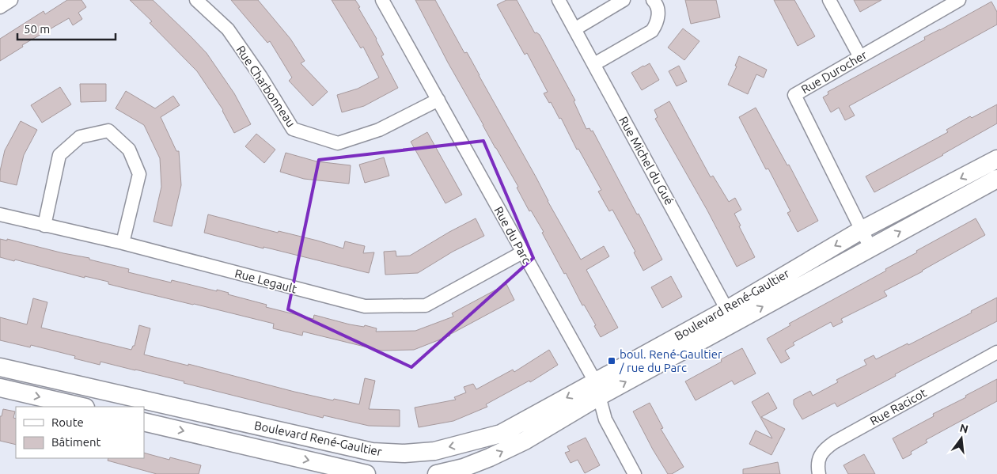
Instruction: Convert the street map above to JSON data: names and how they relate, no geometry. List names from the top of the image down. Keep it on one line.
{"streets":{"street":["Rue Durocher","Rue Charbonneau","Rue Michel du Gué","Rue du Parc","Rue Legault","Boulevard René-Gaultier","Rue Racicot"]},"crossings":[["Rue Durocher","Boulevard René-Gaultier"],["Rue Charbonneau","Rue du Parc"],["Rue Michel du Gué","Boulevard René-Gaultier"],["Rue du Parc","Rue Legault"],["Rue du Parc","Boulevard René-Gaultier"]],"places":{"transit":["boul. René-Gaultier / rue du Parc"]},"legend":["Route","Bâtiment"],"scale_bar":"50 m","north":"top"}
